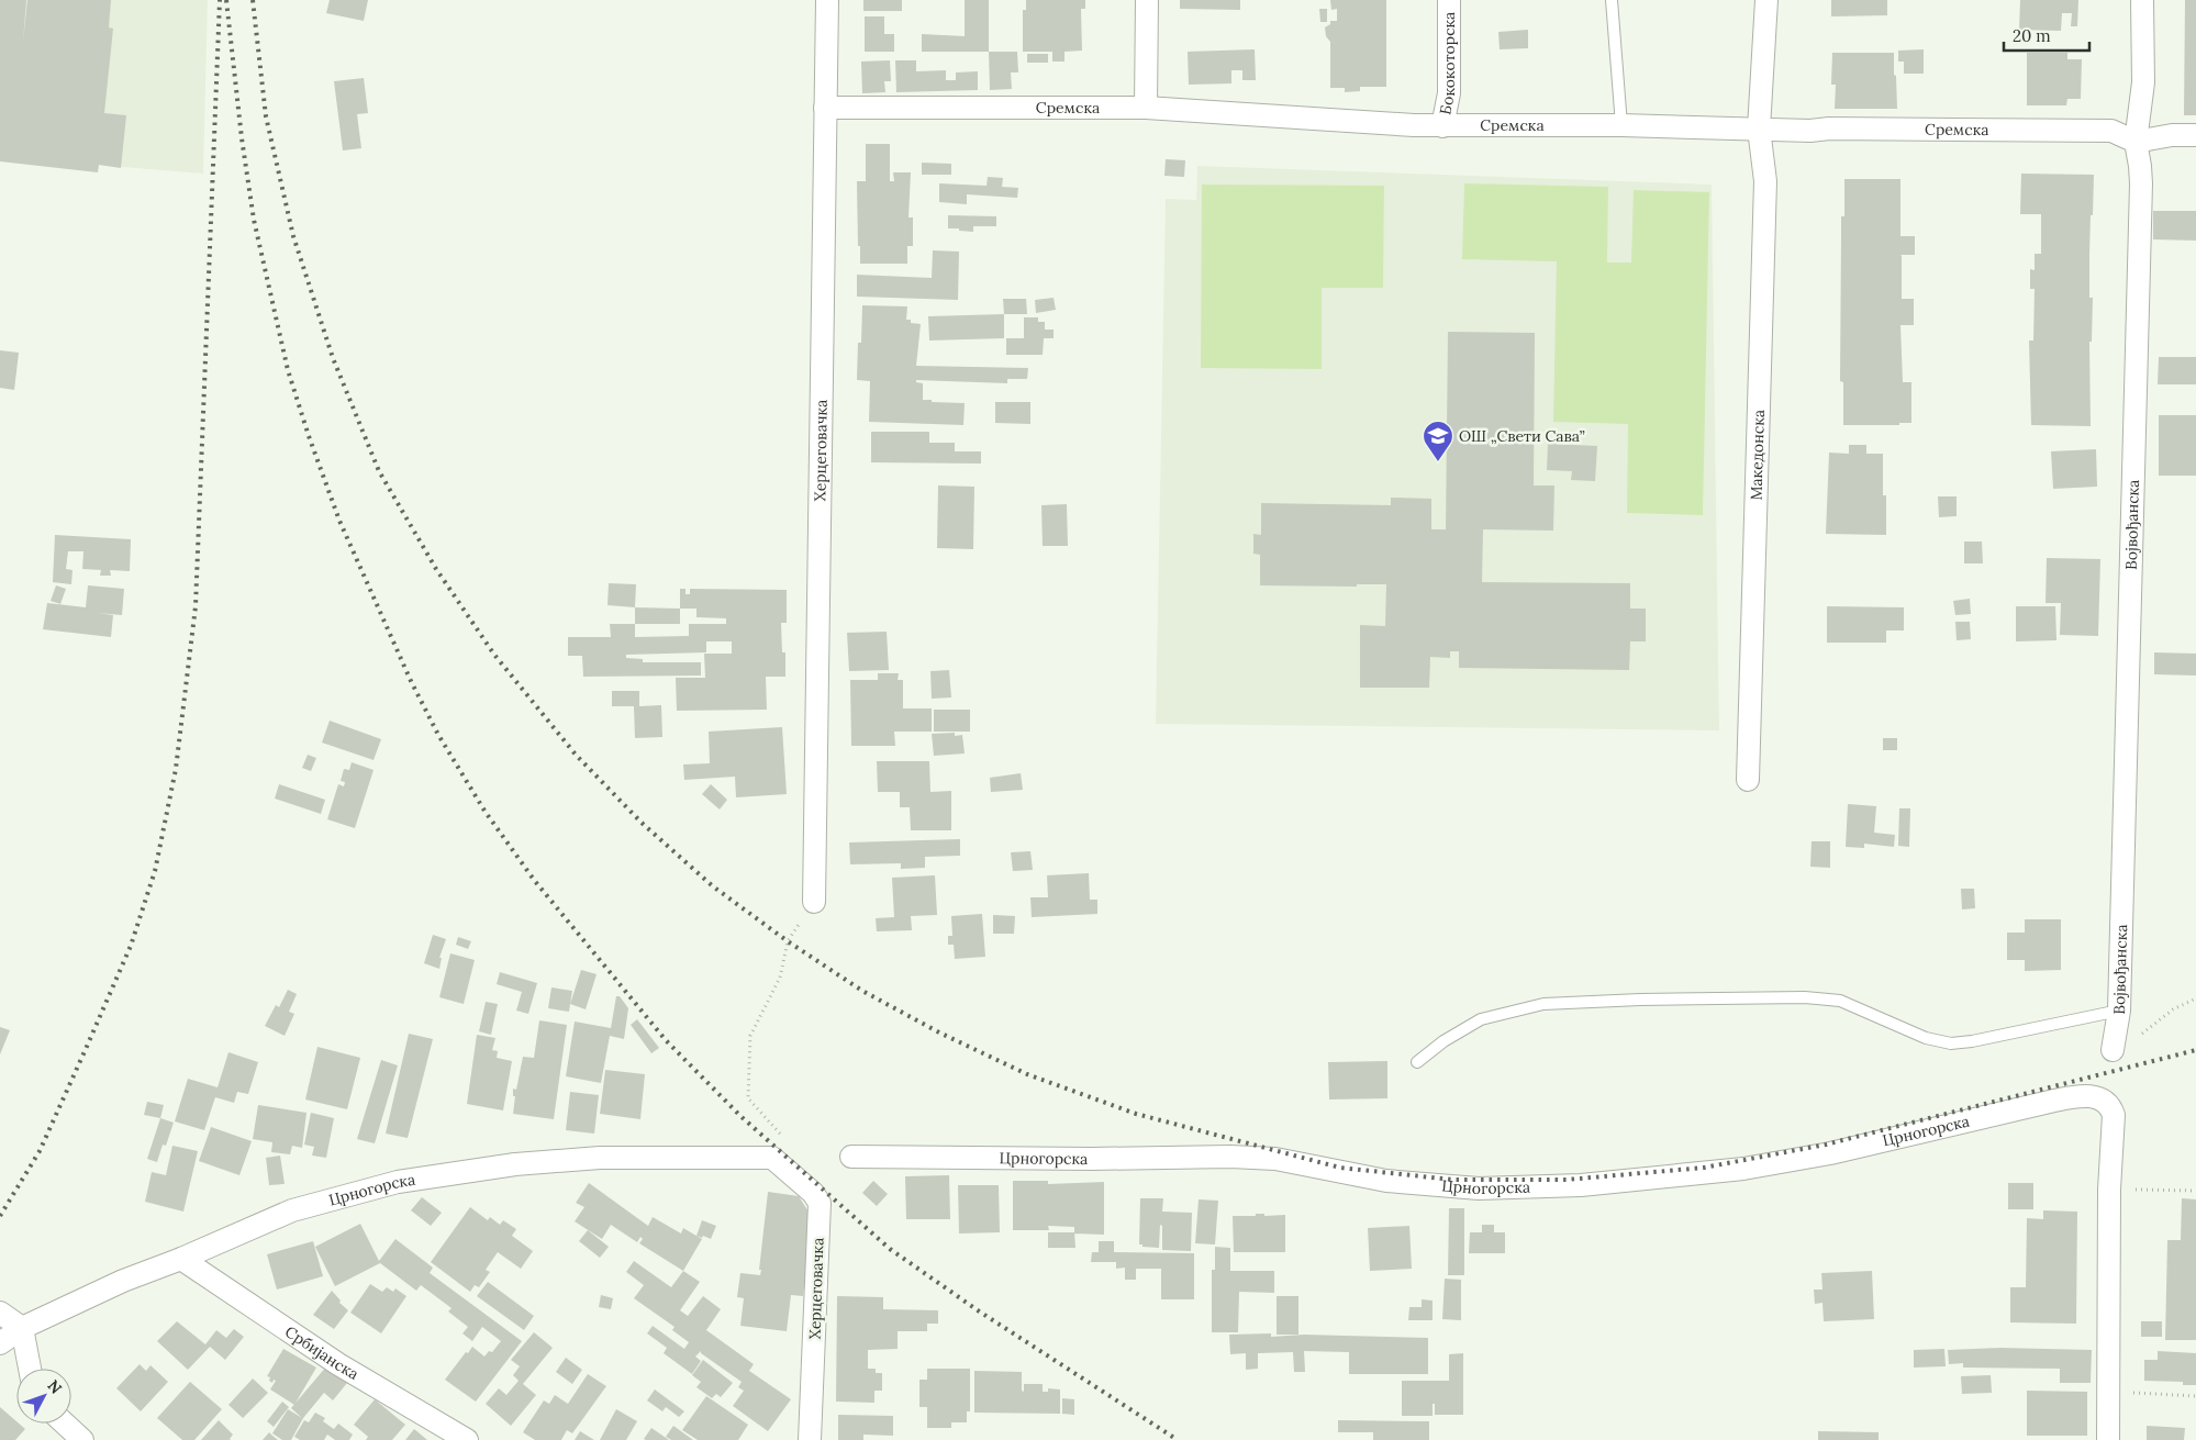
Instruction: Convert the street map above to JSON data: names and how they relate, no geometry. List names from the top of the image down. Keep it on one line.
{"streets":{"street":["Бококоторска","Сремска","Херцеговачка","Македонска","Војвођанска","Црногорска","Србијанска"]},"crossings":[["Бококоторска","Сремска"],["Сремска","Херцеговачка"],["Сремска","Македонска"],["Сремска","Војвођанска"],["Херцеговачка","Црногорска"],["Црногорска","Србијанска"]],"places":{"school or university":["ОШ „Свети Сава”"]},"scale_bar":"20 m","north":"top right"}
